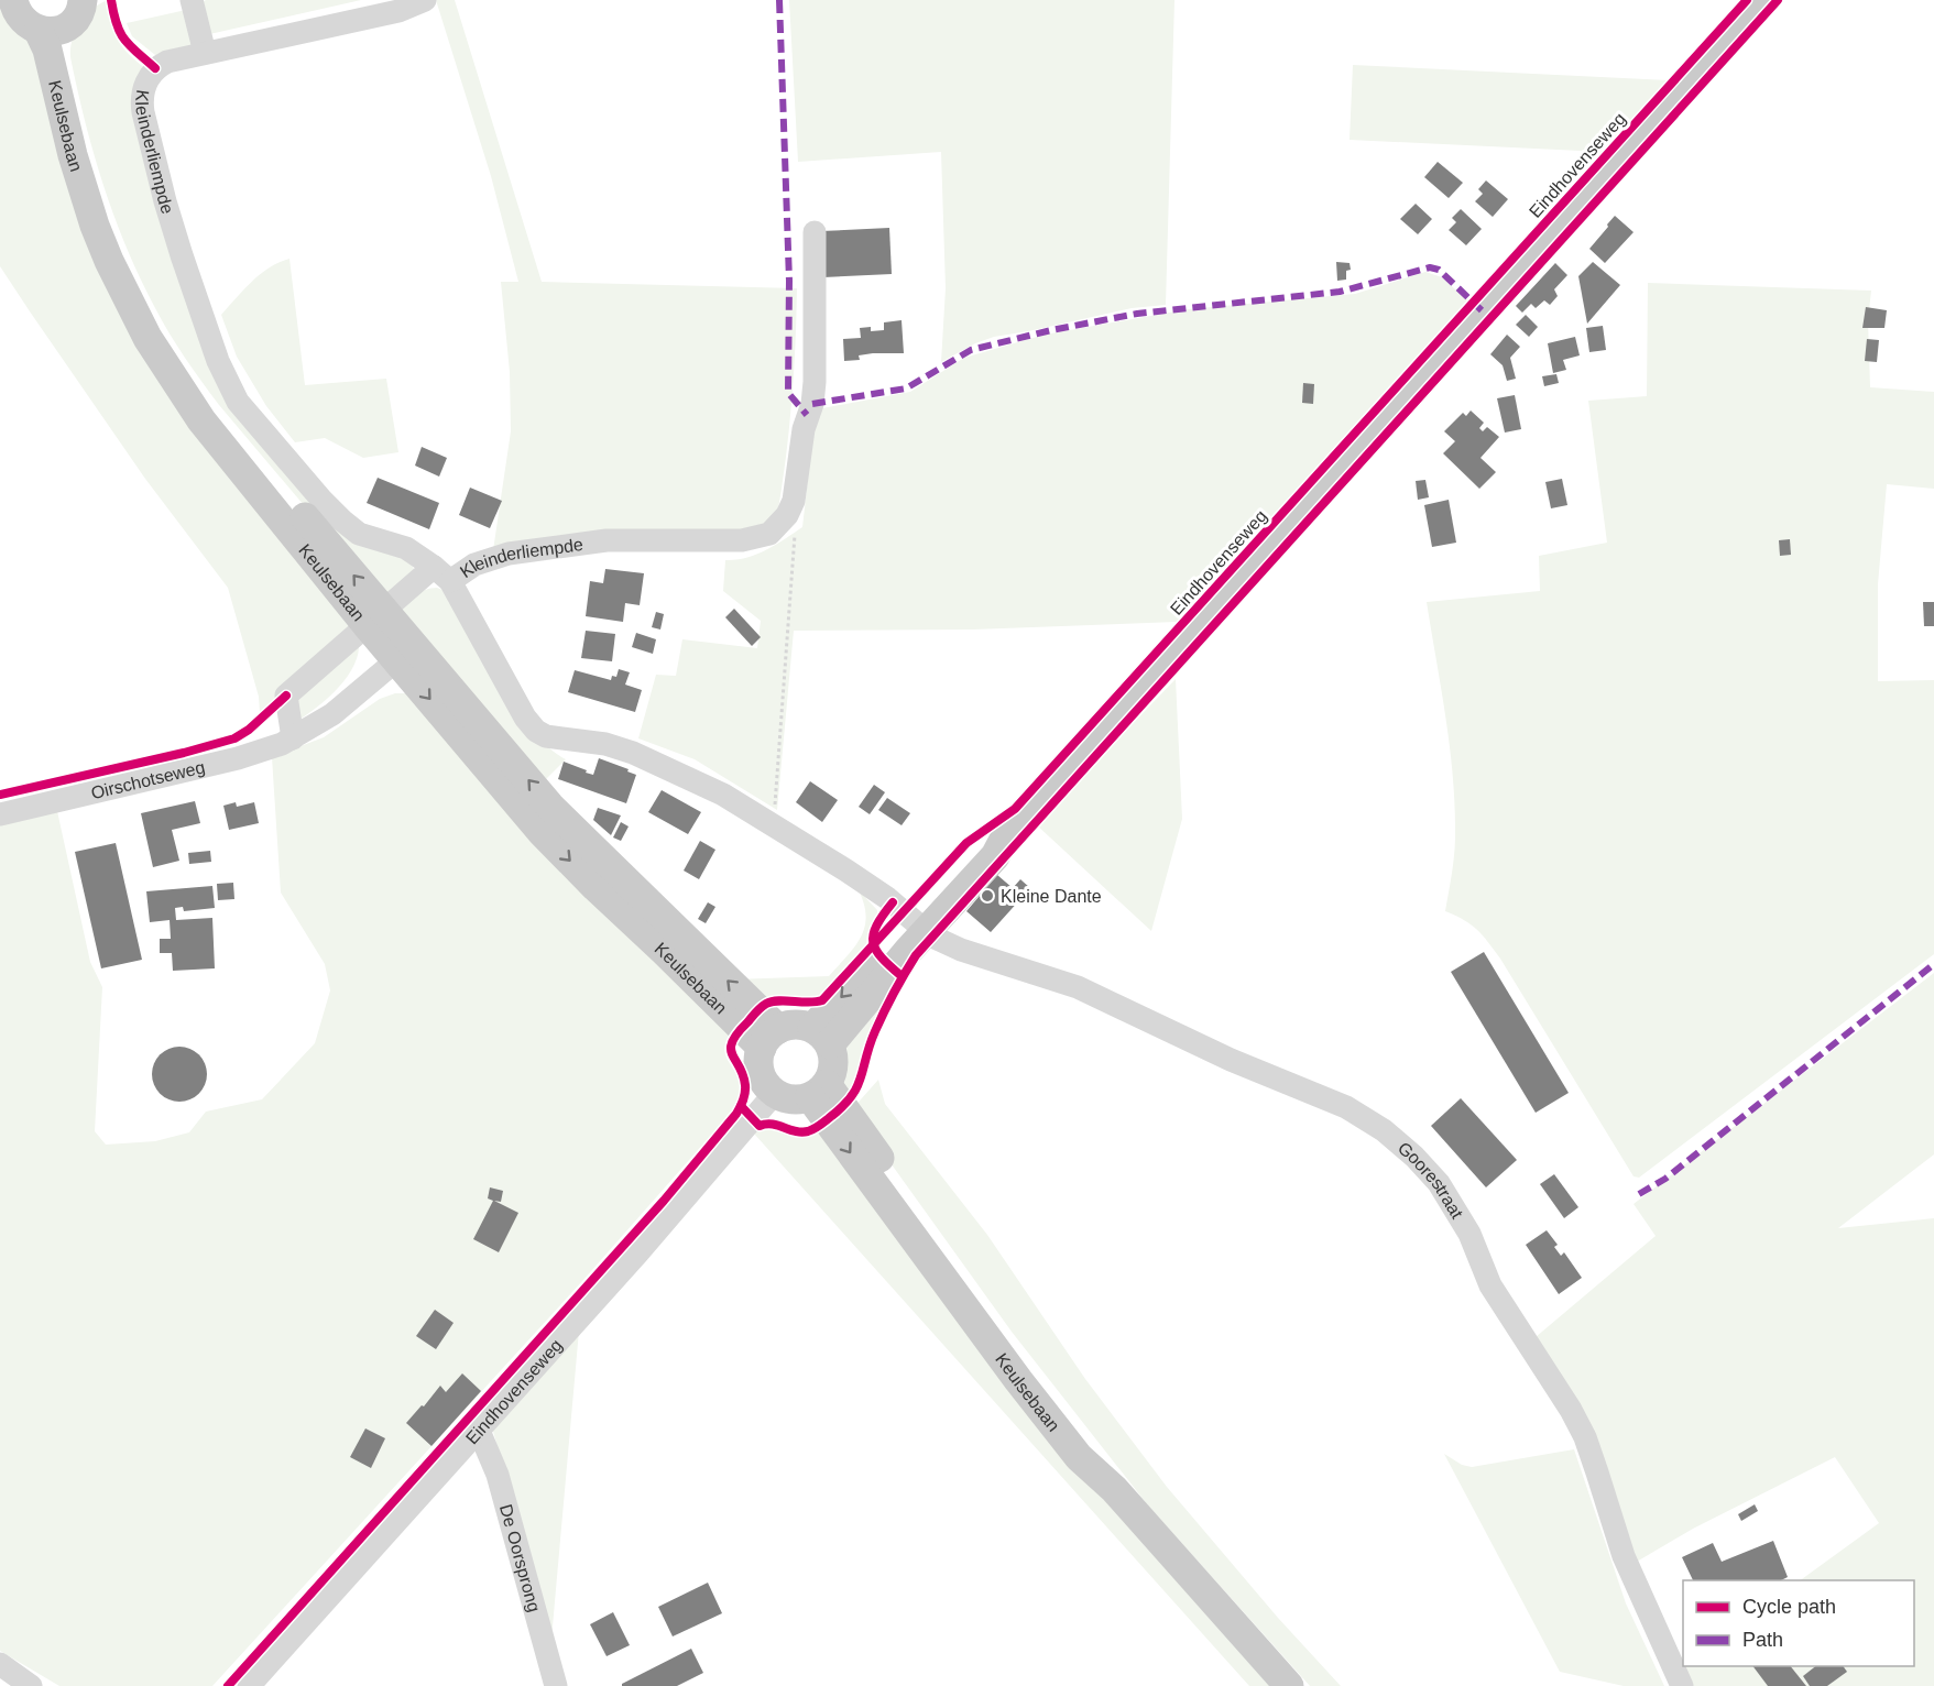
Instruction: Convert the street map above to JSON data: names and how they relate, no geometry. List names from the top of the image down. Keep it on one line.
{"streets":{"main road":["Keulsebaan","Eindhovenseweg"],"street":["Kleinderliempde","Oirschotseweg","Goorestraat","De Oorsprong"]},"crossings":[["Keulsebaan","Eindhovenseweg"],["Keulsebaan","Oirschotseweg"],["Kleinderliempde","Eindhovenseweg"],["Kleinderliempde","Goorestraat"],["Eindhovenseweg","Goorestraat"],["Eindhovenseweg","De Oorsprong"]],"places":["Kleine Dante"],"legend":["Cycle path","Path"]}
